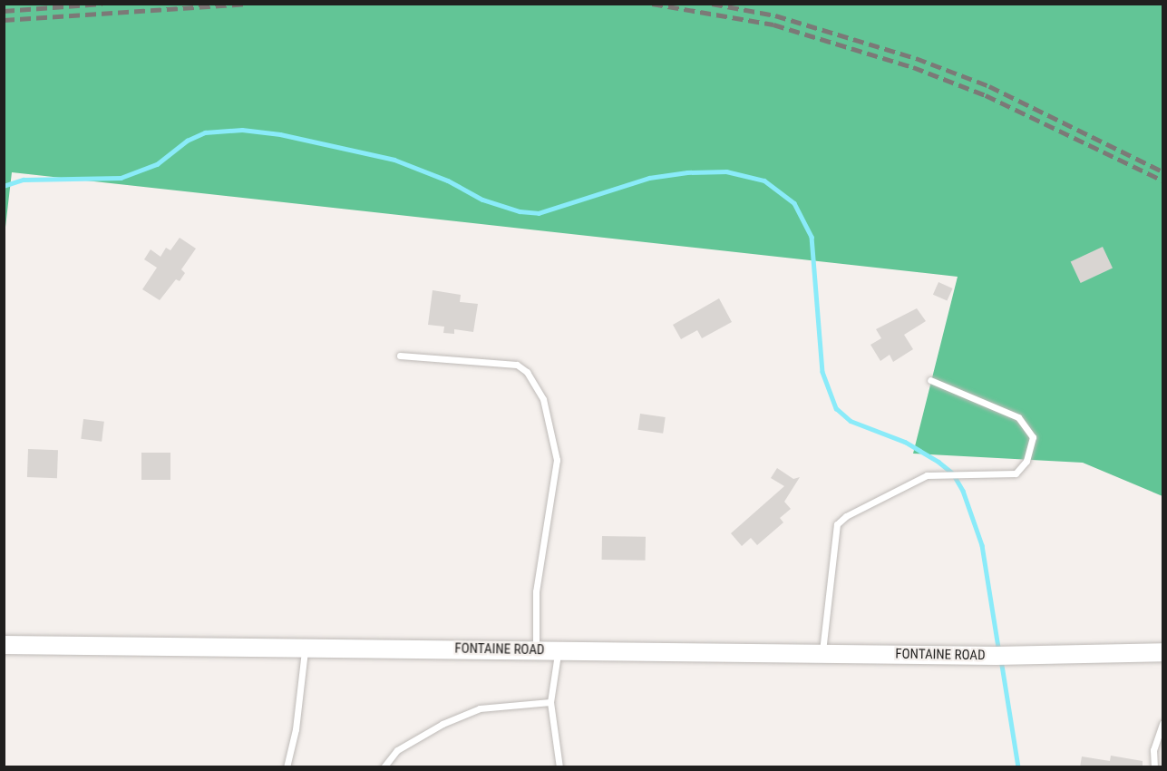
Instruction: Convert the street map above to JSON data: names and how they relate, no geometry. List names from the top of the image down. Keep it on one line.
{"streets":{"main road":["FONTAINE ROAD"]}}
